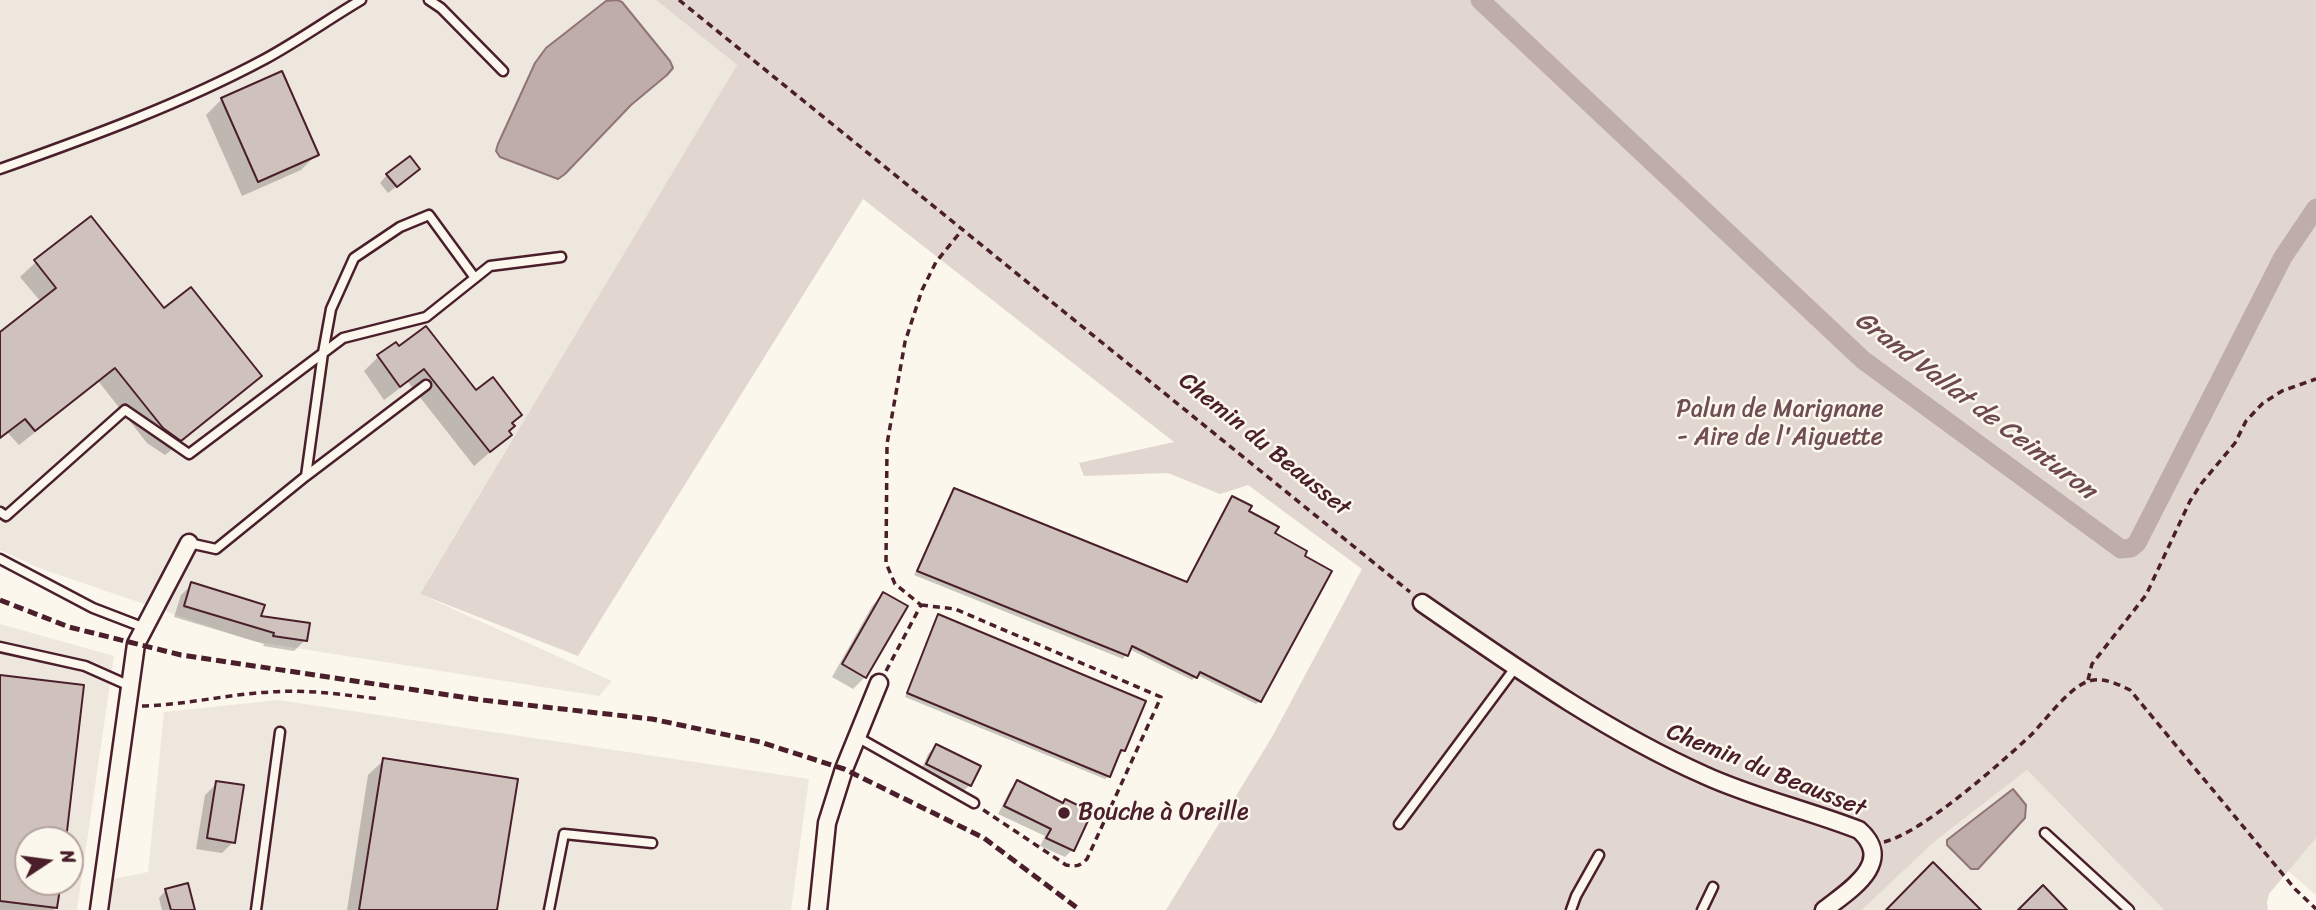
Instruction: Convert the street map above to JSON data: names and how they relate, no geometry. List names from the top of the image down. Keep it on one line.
{"streets":{"street":["Chemin du Beausset"]},"water":["Grand Vallat de Ceinturon"],"parks":["Palun de Marignane - Aire de l'Aiguette"],"places":["Bouche à Oreille"],"north":"right"}
